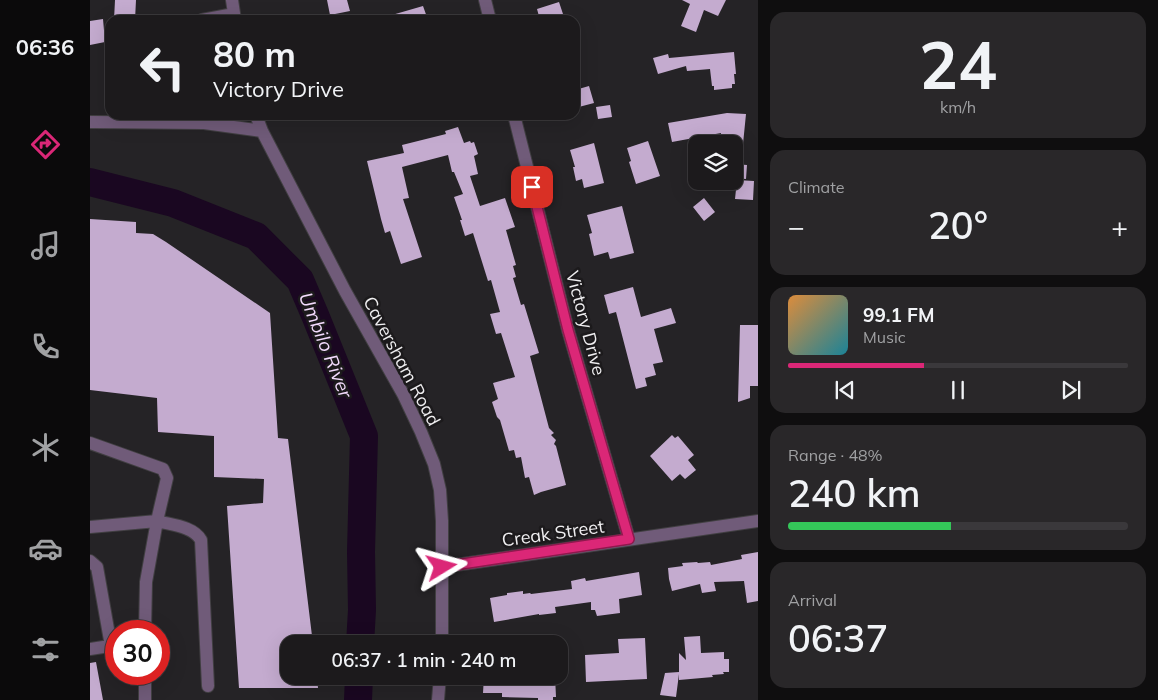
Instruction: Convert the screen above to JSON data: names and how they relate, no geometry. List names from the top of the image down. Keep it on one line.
{"streets":{"street":["Victory Drive","Caversham Road","Creak Street"]},"crossings":[["Victory Drive","Creak Street"],["Caversham Road","Creak Street"]],"water":["Umbilo River"],"page":{"tabs":"06:36","tile":[["24","km/h"],"Climate",["Range · 48%","240 km"],["Arrival","06:37"]],"turn":["80 m","Victory Drive"],"heat":["−","20°","+"],"song":["99.1 FM","Music"],"limit":"30","trip":"06:37 · 1 min · 240 m"}}
